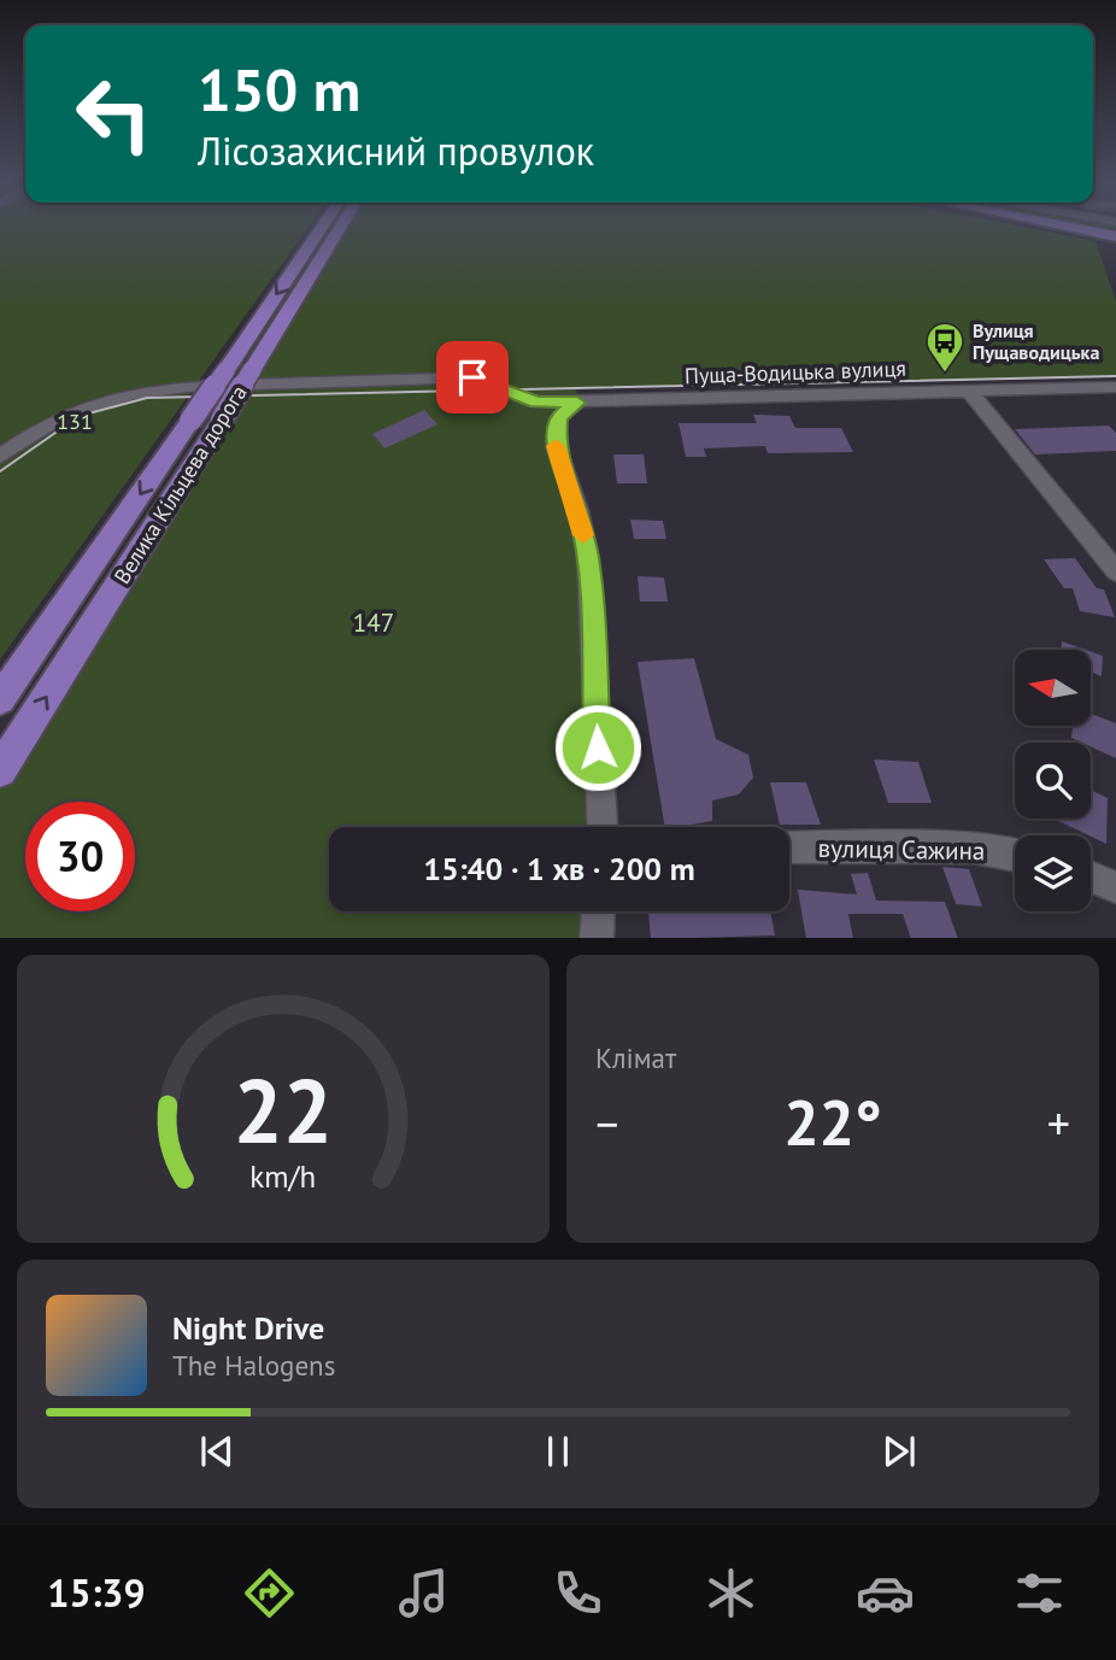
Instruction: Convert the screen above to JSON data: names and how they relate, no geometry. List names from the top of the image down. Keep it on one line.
{"streets":{"main road":["Велика Кільцева дорога"],"street":["Пуща-Водицька вулиця","вулиця Сажина"]},"parks":["131","147"],"places":{"bus stop":["Вулиця Пущаводицька"]},"north":"left","page":{"turn":["150 m","Лісозахисний провулок"],"limit":"30","trip":"15:40 · 1 хв · 200 m","tile":"Клімат","heat":["−","22°","+"],"song":["Night Drive","The Halogens"],"tabs":"15:39","gauge":["22","km/h"]}}
